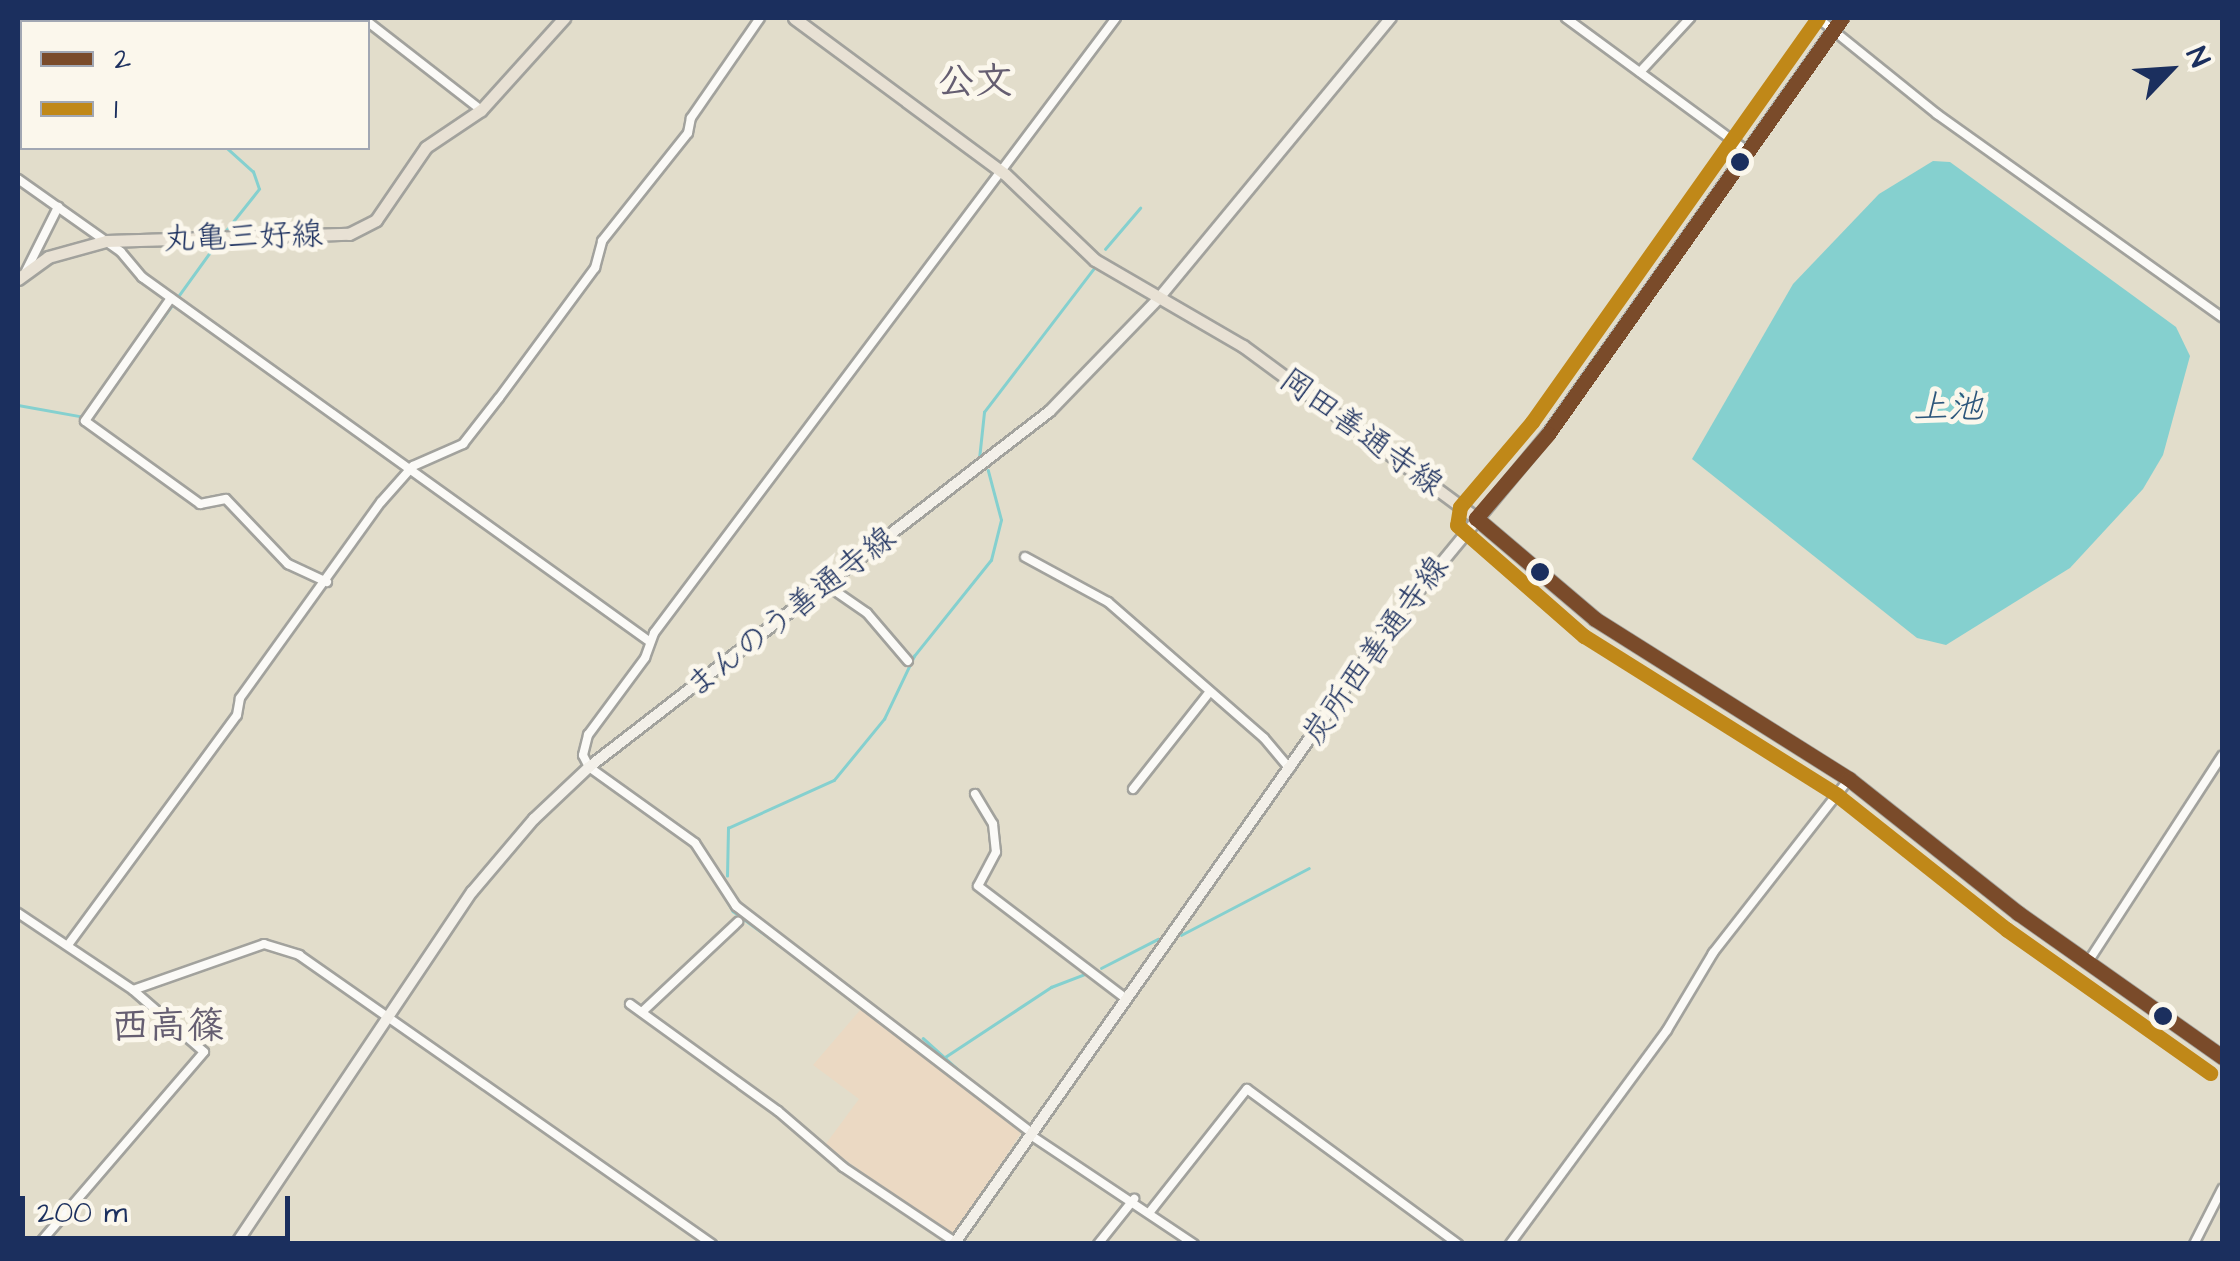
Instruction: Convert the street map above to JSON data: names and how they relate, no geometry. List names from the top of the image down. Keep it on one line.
{"streets":{"main road":["丸亀三好線","岡田善通寺線","まんのう善通寺線","炭所西善通寺線"]},"crossings":[["岡田善通寺線","まんのう善通寺線"],["岡田善通寺線","炭所西善通寺線"]],"districts":["公文","西高篠"],"water":["上池"],"lines":["transit line 2","transit line 1"],"legend":["2","1"],"scale_bar":"200 m","north":"top right"}
